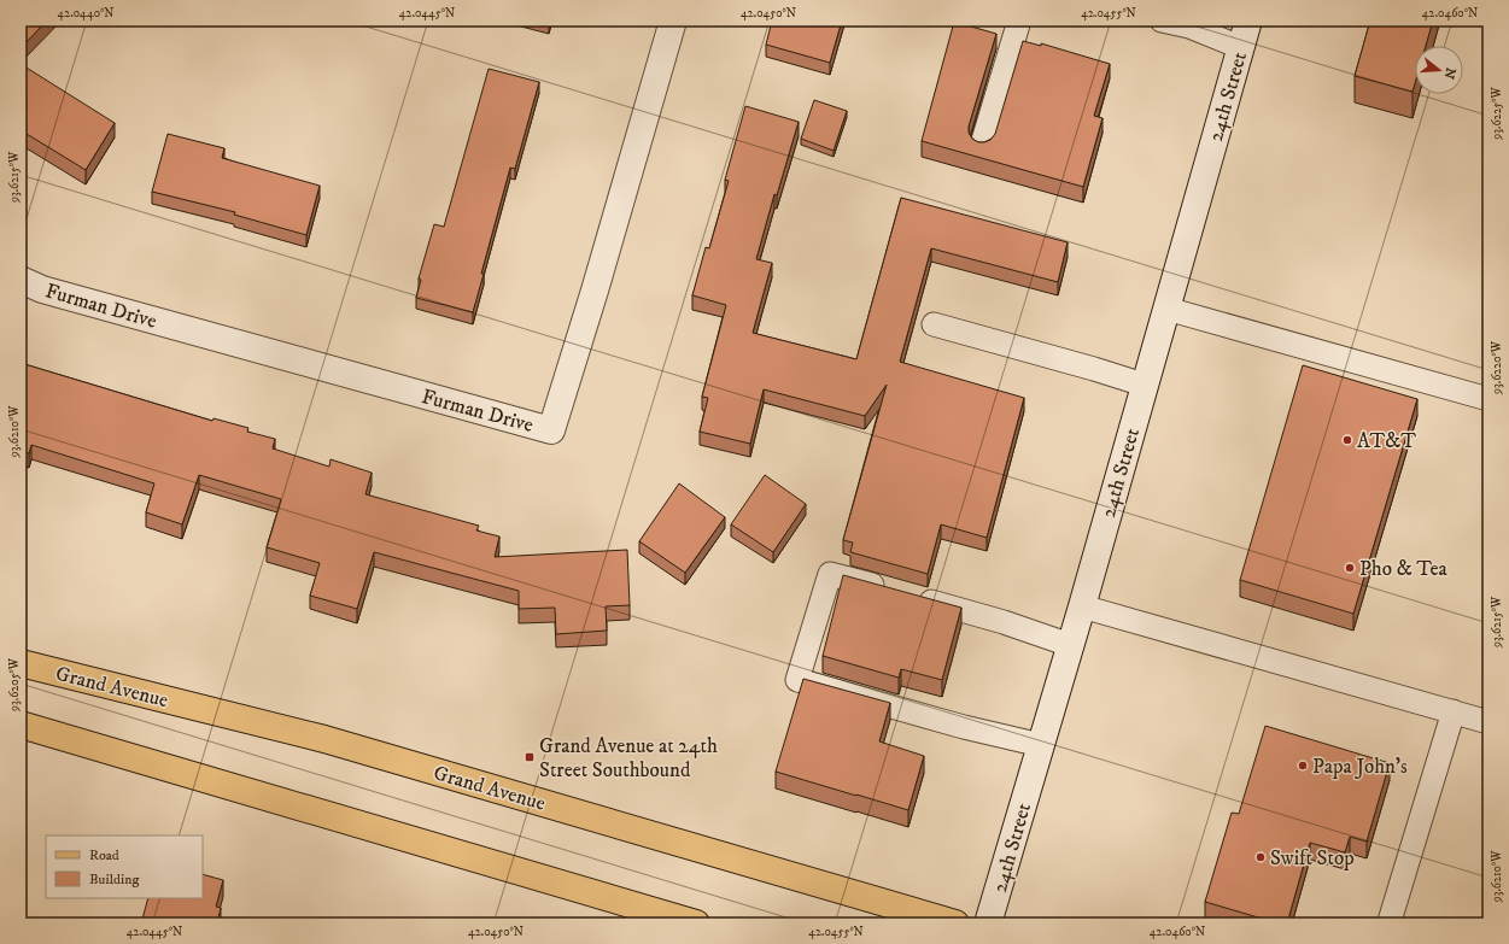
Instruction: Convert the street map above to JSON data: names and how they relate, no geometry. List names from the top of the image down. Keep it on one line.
{"streets":{"main road":["Grand Avenue"],"street":["24th Street","Furman Drive"]},"places":{"other":["AT&T","Pho & Tea","Papa John's","Swift Stop"],"transit":["Grand Avenue at 24th Street Southbound"]},"legend":["Road","Building"],"north":"right","coordinates":["42.0440°N","42.0445°N","42.0450°N","42.0455°N","42.0460°N","93.6225°W","93.6215°W","93.6220°W","93.6210°W","93.6205°W"]}
